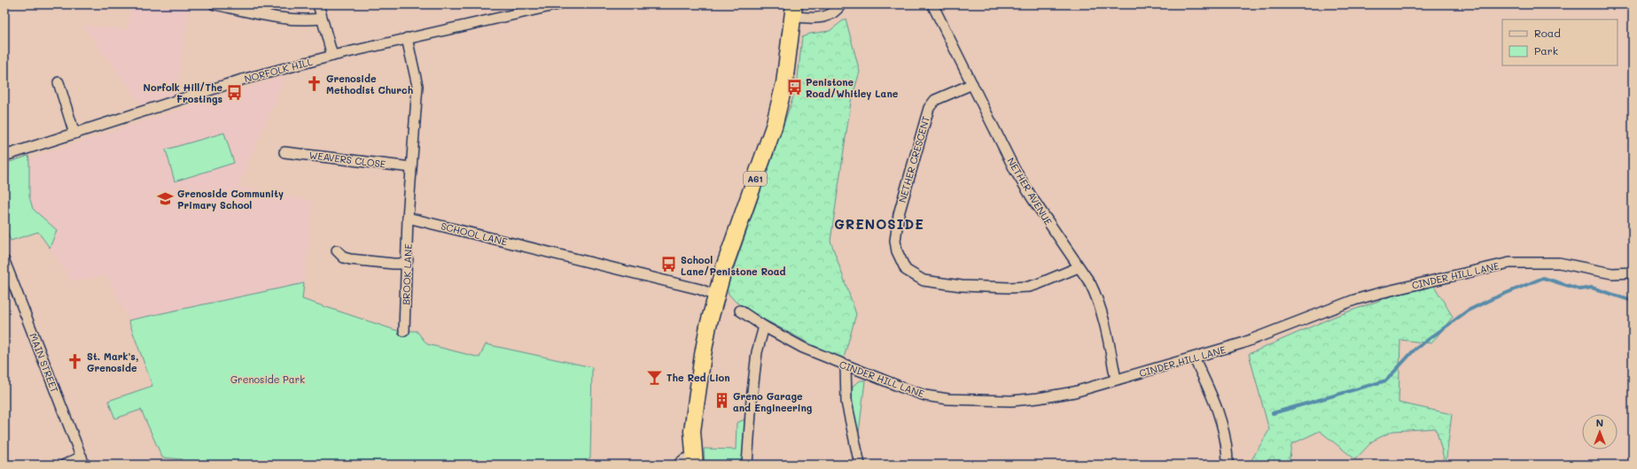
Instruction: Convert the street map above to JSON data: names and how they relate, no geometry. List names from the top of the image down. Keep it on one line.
{"streets":{"highway":["A61"],"street":["NORFOLK HILL","WEAVERS CLOSE","NETHER CRESCENT","NETHER AVENUE","SCHOOL LANE","BROOK LANE","CINDER HILL LANE","MAIN STREET"]},"crossings":[["NETHER CRESCENT","NETHER AVENUE"],["A61","SCHOOL LANE"],["NETHER AVENUE","CINDER HILL LANE"],["SCHOOL LANE","BROOK LANE"]],"districts":["GRENOSIDE"],"parks":["Grenoside Park"],"places":{"church":["Grenoside Methodist Church","St. Mark's, Grenoside"],"bus stop":["Penistone Road/Whitley Lane","Norfolk Hill/The Frostings","School Lane/Penistone Road"],"school or university":["Grenoside Community Primary School"],"bar":["The Red Lion"],"building":["Greno Garage and Engineering"]},"legend":["Road","Park"],"north":"top"}
